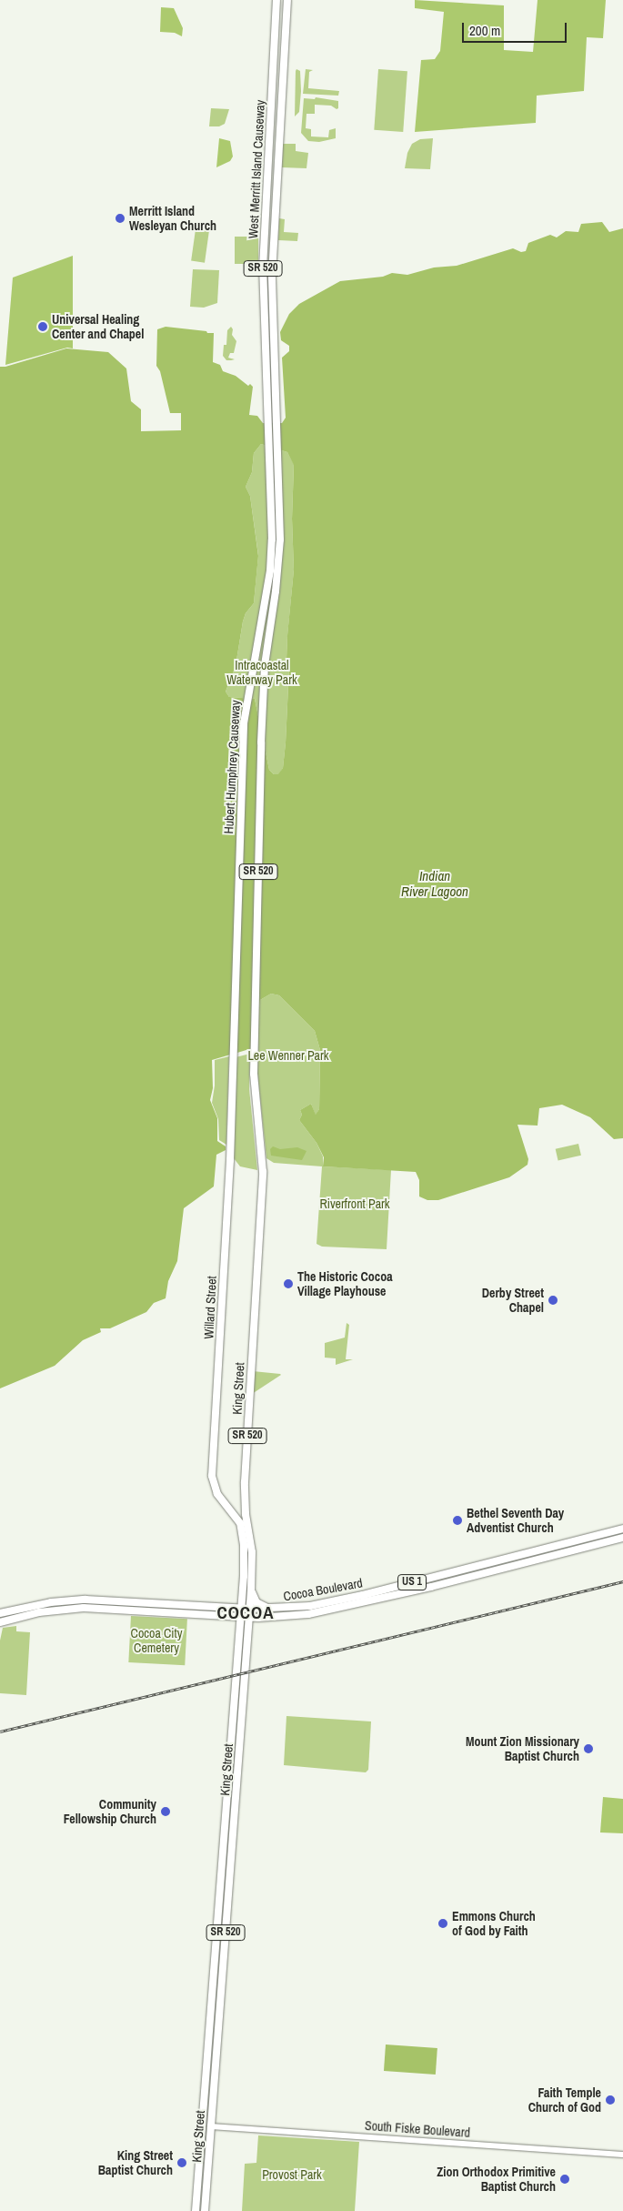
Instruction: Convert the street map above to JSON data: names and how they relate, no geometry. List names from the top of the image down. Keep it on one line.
{"streets":{"main road":["West Merritt Island Causeway","SR 520","Hubert Humphrey Causeway","Willard Street","King Street","US 1","Cocoa Boulevard","South Fiske Boulevard"]},"crossings":[["West Merritt Island Causeway","Hubert Humphrey Causeway"],["West Merritt Island Causeway","King Street"],["Hubert Humphrey Causeway","Willard Street"],["Willard Street","King Street"],["King Street","Cocoa Boulevard"],["King Street","South Fiske Boulevard"]],"districts":["COCOA"],"water":["Indian River Lagoon"],"parks":["Intracoastal Waterway Park","Lee Wenner Park","Riverfront Park","Cocoa City Cemetery","Provost Park"],"places":["Merritt Island Wesleyan Church","Universal Healing Center and Chapel","The Historic Cocoa Village Playhouse","Derby Street Chapel","Bethel Seventh Day Adventist Church","Mount Zion Missionary Baptist Church","Community Fellowship Church","Emmons Church of God by Faith","Faith Temple Church of God","King Street Baptist Church","Zion Orthodox Primitive Baptist Church"],"scale_bar":"200 m"}
